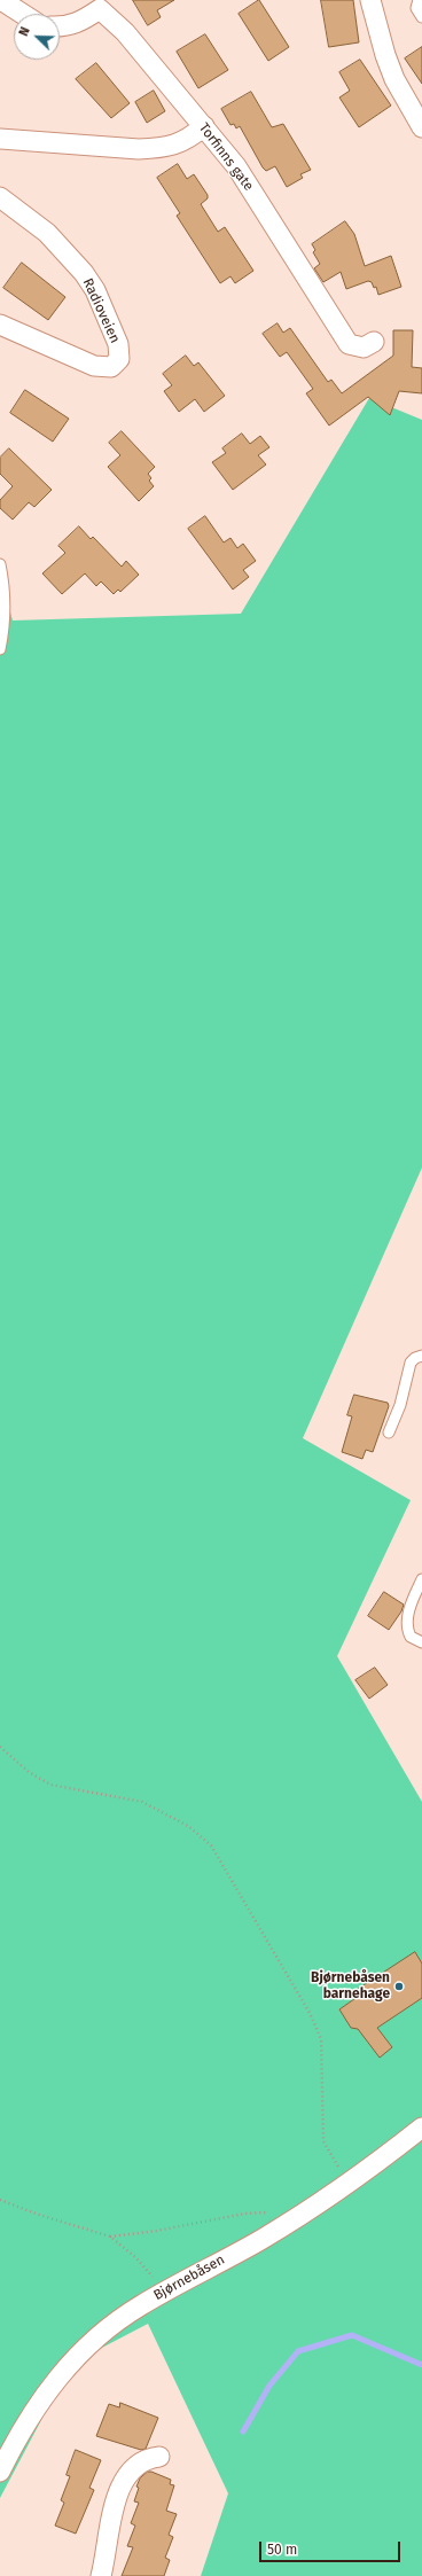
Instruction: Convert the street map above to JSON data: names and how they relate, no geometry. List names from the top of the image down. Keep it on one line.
{"streets":{"street":["Torfinns gate","Radioveien","Bjørnebåsen"]},"places":["Bjørnebåsen barnehage"],"scale_bar":"50 m","north":"top left"}
